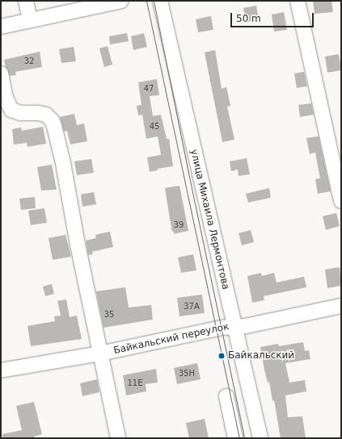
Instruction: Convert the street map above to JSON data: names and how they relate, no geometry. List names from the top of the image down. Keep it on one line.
{"streets":{"street":["улица Михаила Лермонтова","Байкальский переулок"]},"crossings":[["улица Михаила Лермонтова","Байкальский переулок"]],"places":["Байкальский"],"house_numbers":["32","47","45","39","37А","35","35Н","11Е"],"scale_bar":"50 m"}
